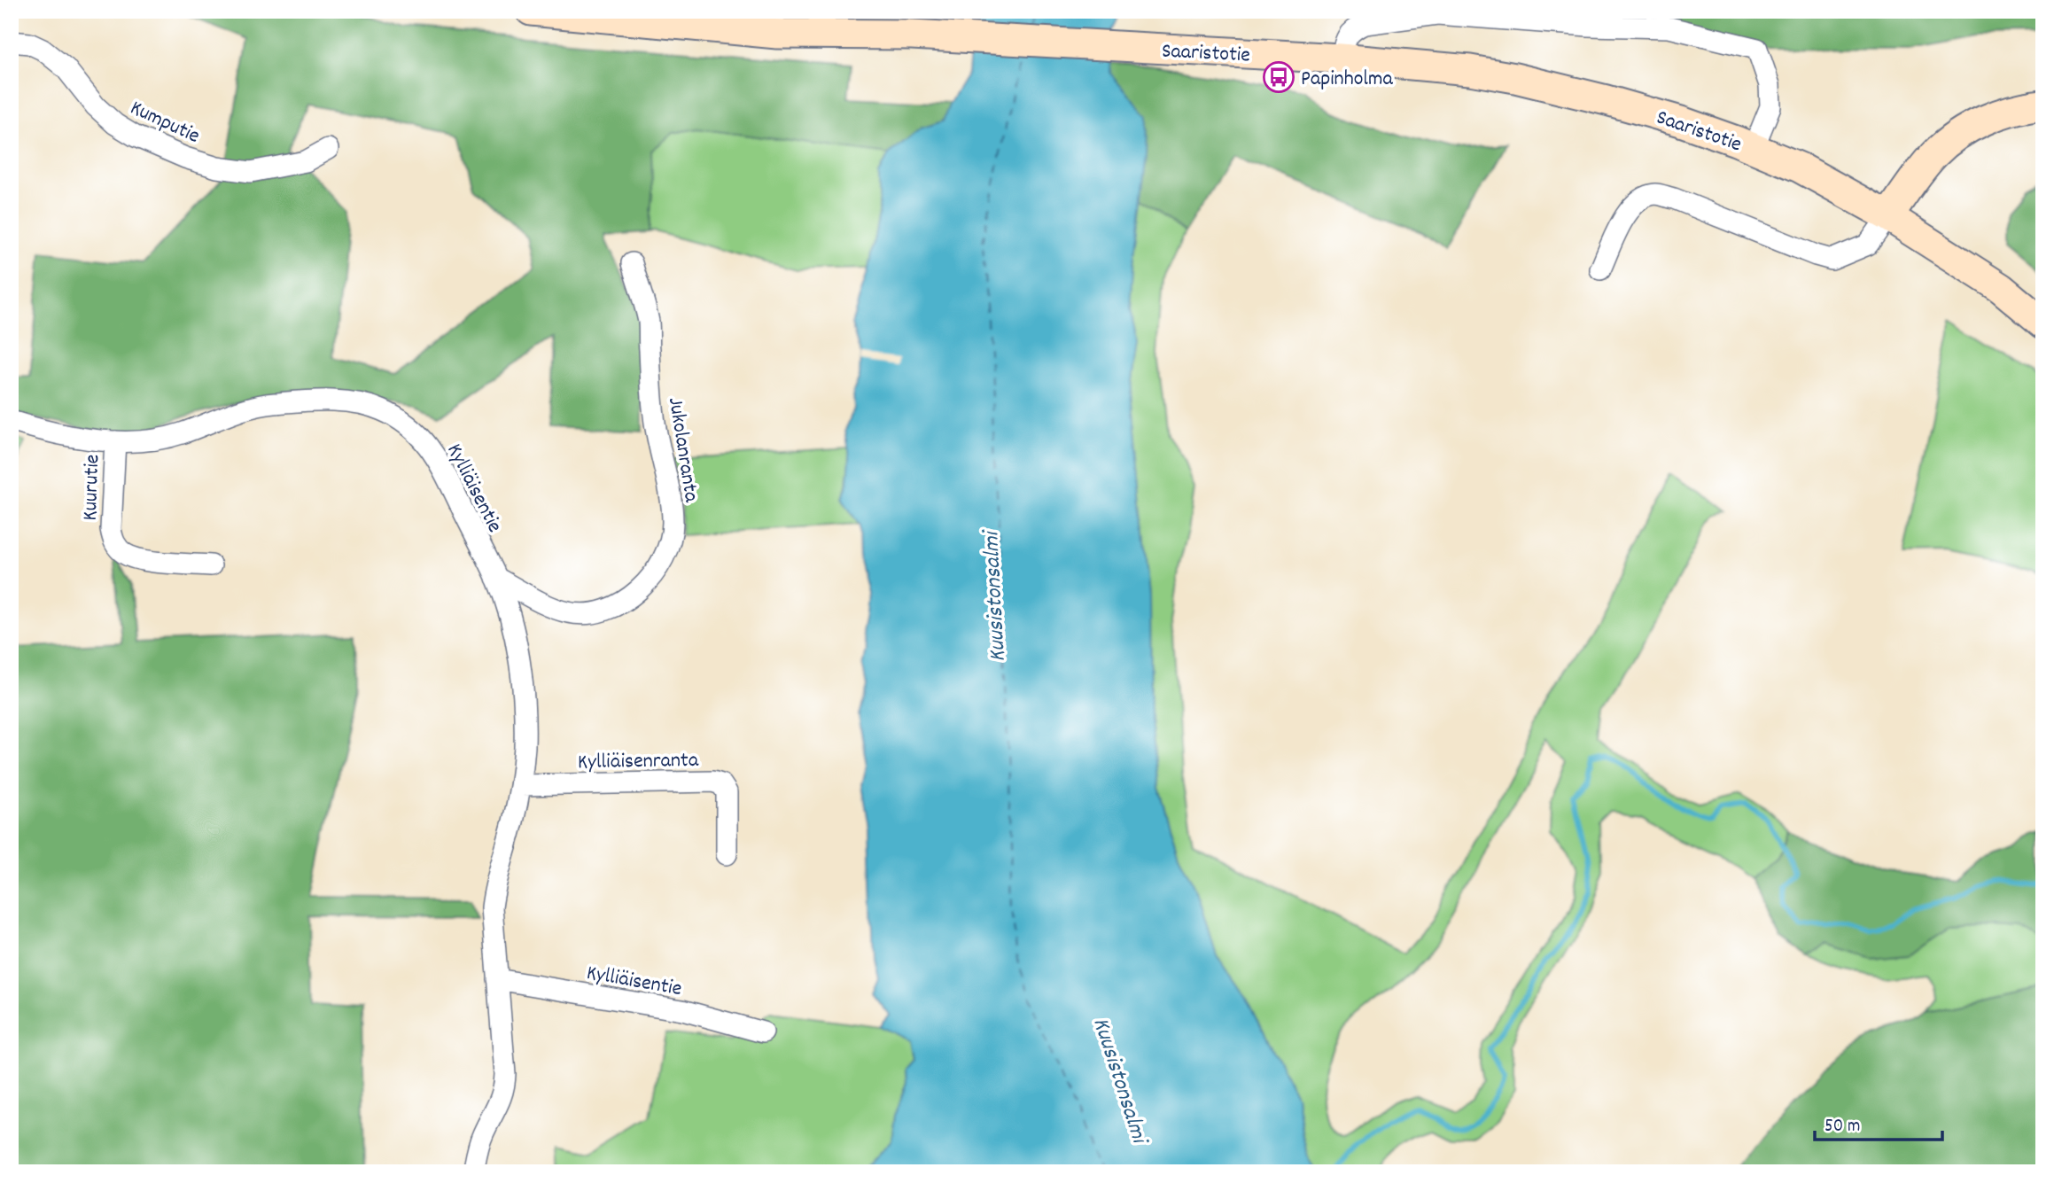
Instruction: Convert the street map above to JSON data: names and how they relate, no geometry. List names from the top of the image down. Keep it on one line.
{"streets":{"main road":["Saaristotie"],"street":["Kumputie","Jukolanranta","Kuurutie","Kylliäisentie","Kylliäisenranta"]},"crossings":[["Jukolanranta","Kylliäisentie"],["Kuurutie","Kylliäisentie"],["Kylliäisentie","Kylliäisenranta"]],"water":["Kuusistonsalmi"],"places":{"bus stop":["Papinholma"]},"scale_bar":"50 m"}
